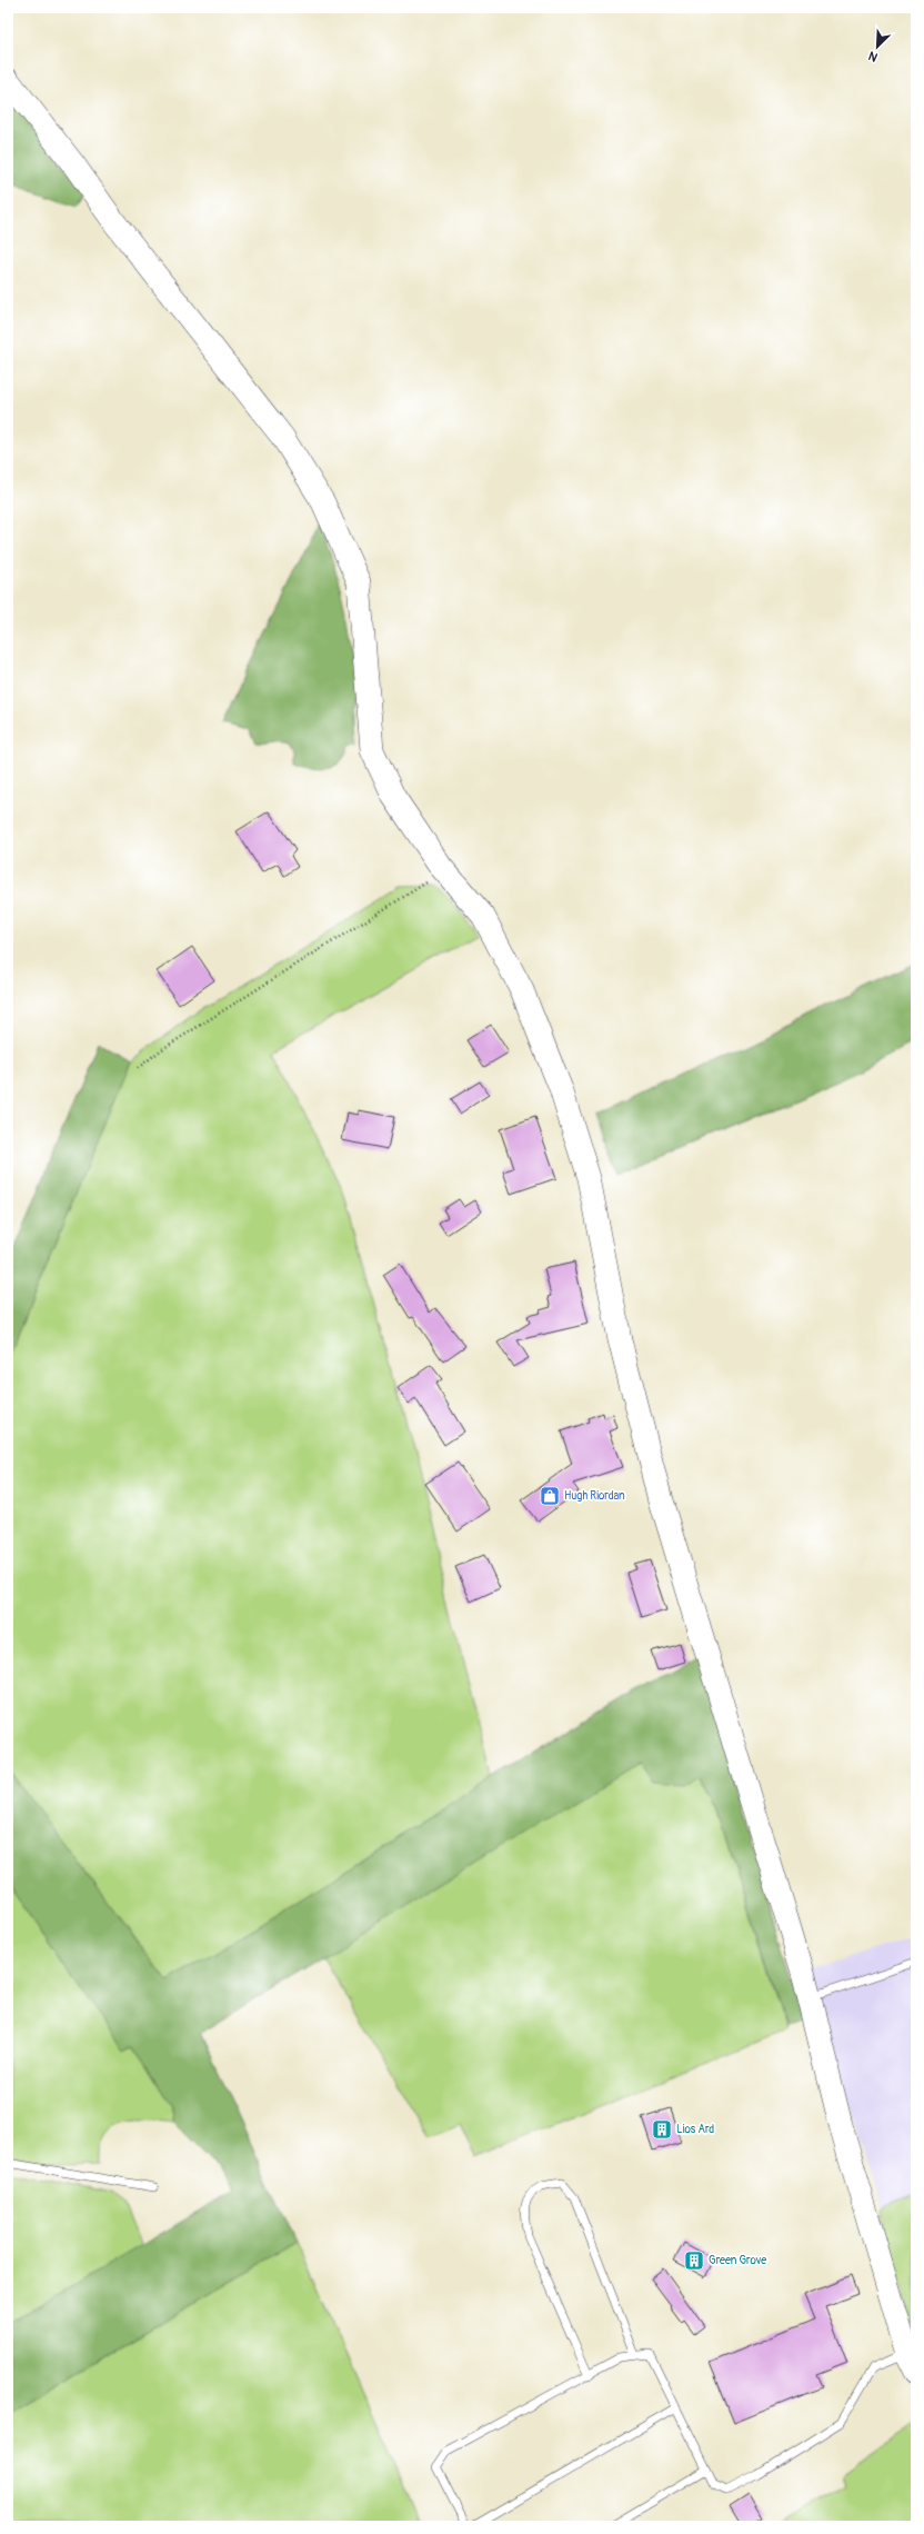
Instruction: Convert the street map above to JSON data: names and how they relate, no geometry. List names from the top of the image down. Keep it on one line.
{"places":{"shop":["Hugh Riordan"],"building":["Lios Ard","Green Grove"]},"north":"bottom left"}
